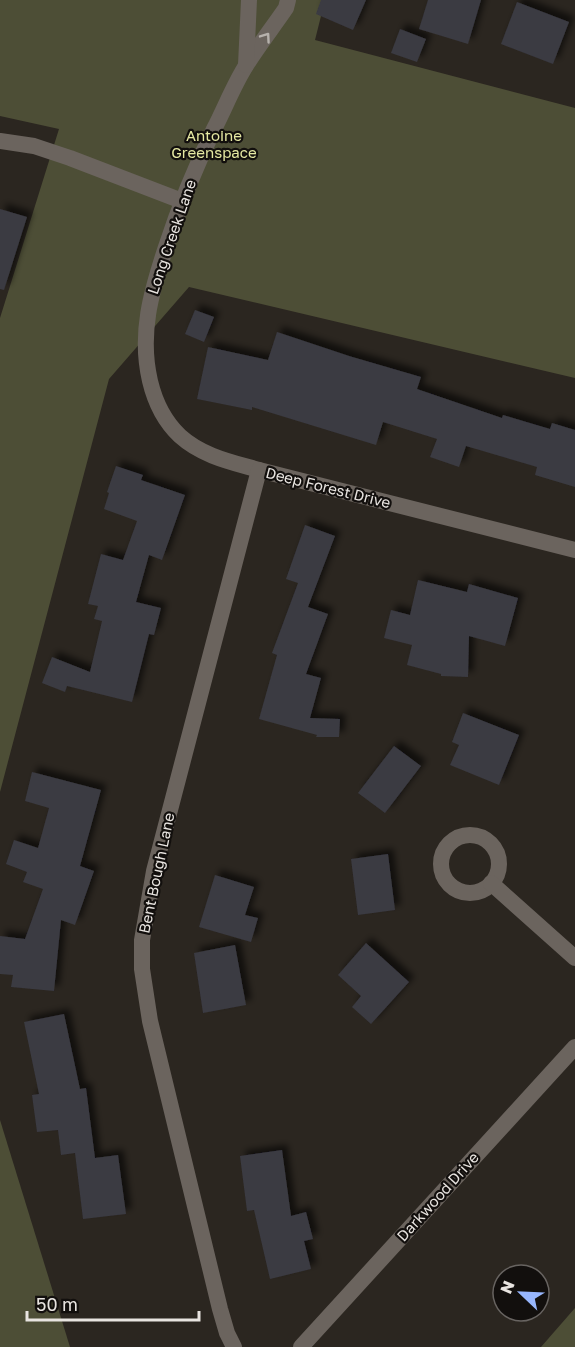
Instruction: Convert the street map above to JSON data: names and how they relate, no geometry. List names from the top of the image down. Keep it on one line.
{"streets":{"street":["Long Creek Lane","Deep Forest Drive","Bent Bough Lane","Darkwood Drive"]},"crossings":[["Long Creek Lane","Deep Forest Drive"],["Deep Forest Drive","Bent Bough Lane"]],"parks":["Antoine Greenspace"],"scale_bar":"50 m","north":"top left"}
